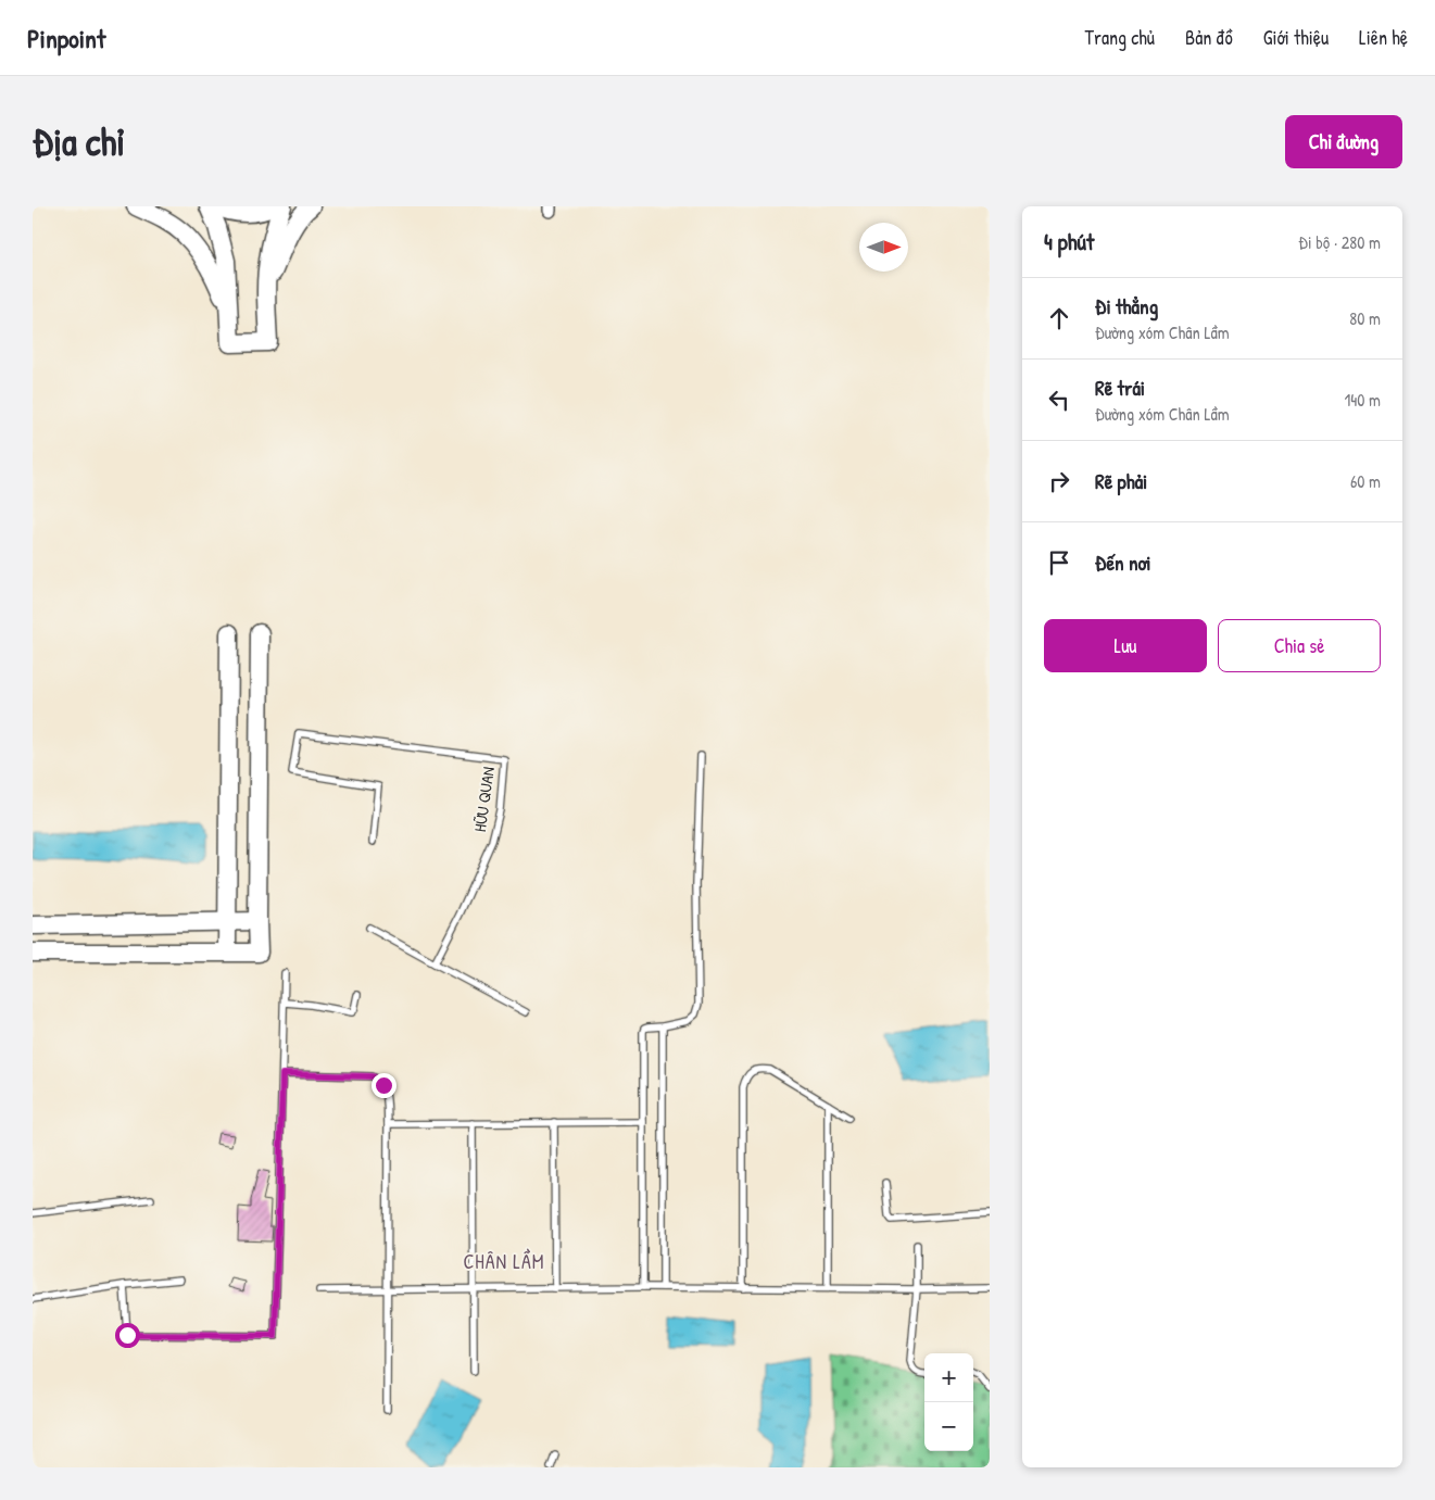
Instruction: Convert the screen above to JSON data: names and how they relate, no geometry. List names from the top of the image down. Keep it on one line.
{"streets":{"lane":["HỮU QUAN"]},"districts":["CHÂN LẦM"],"north":"right","page":{"header":"Pinpoint","nav":["Trang chủ","Bản đồ","Giới thiệu","Liên hệ"],"buttons":["Chỉ đường",["Lưu","Chia sẻ"]],"title":"Địa chỉ","heading":["4 phút","Đi bộ · 280 m"],"list":[["Đi thẳng","Đường xóm Chân Lầm","80 m"],["Rẽ trái","Đường xóm Chân Lầm","140 m"],["Rẽ phải","60 m"],"Đến nơi"],"map_buttons":["+","−"]}}
